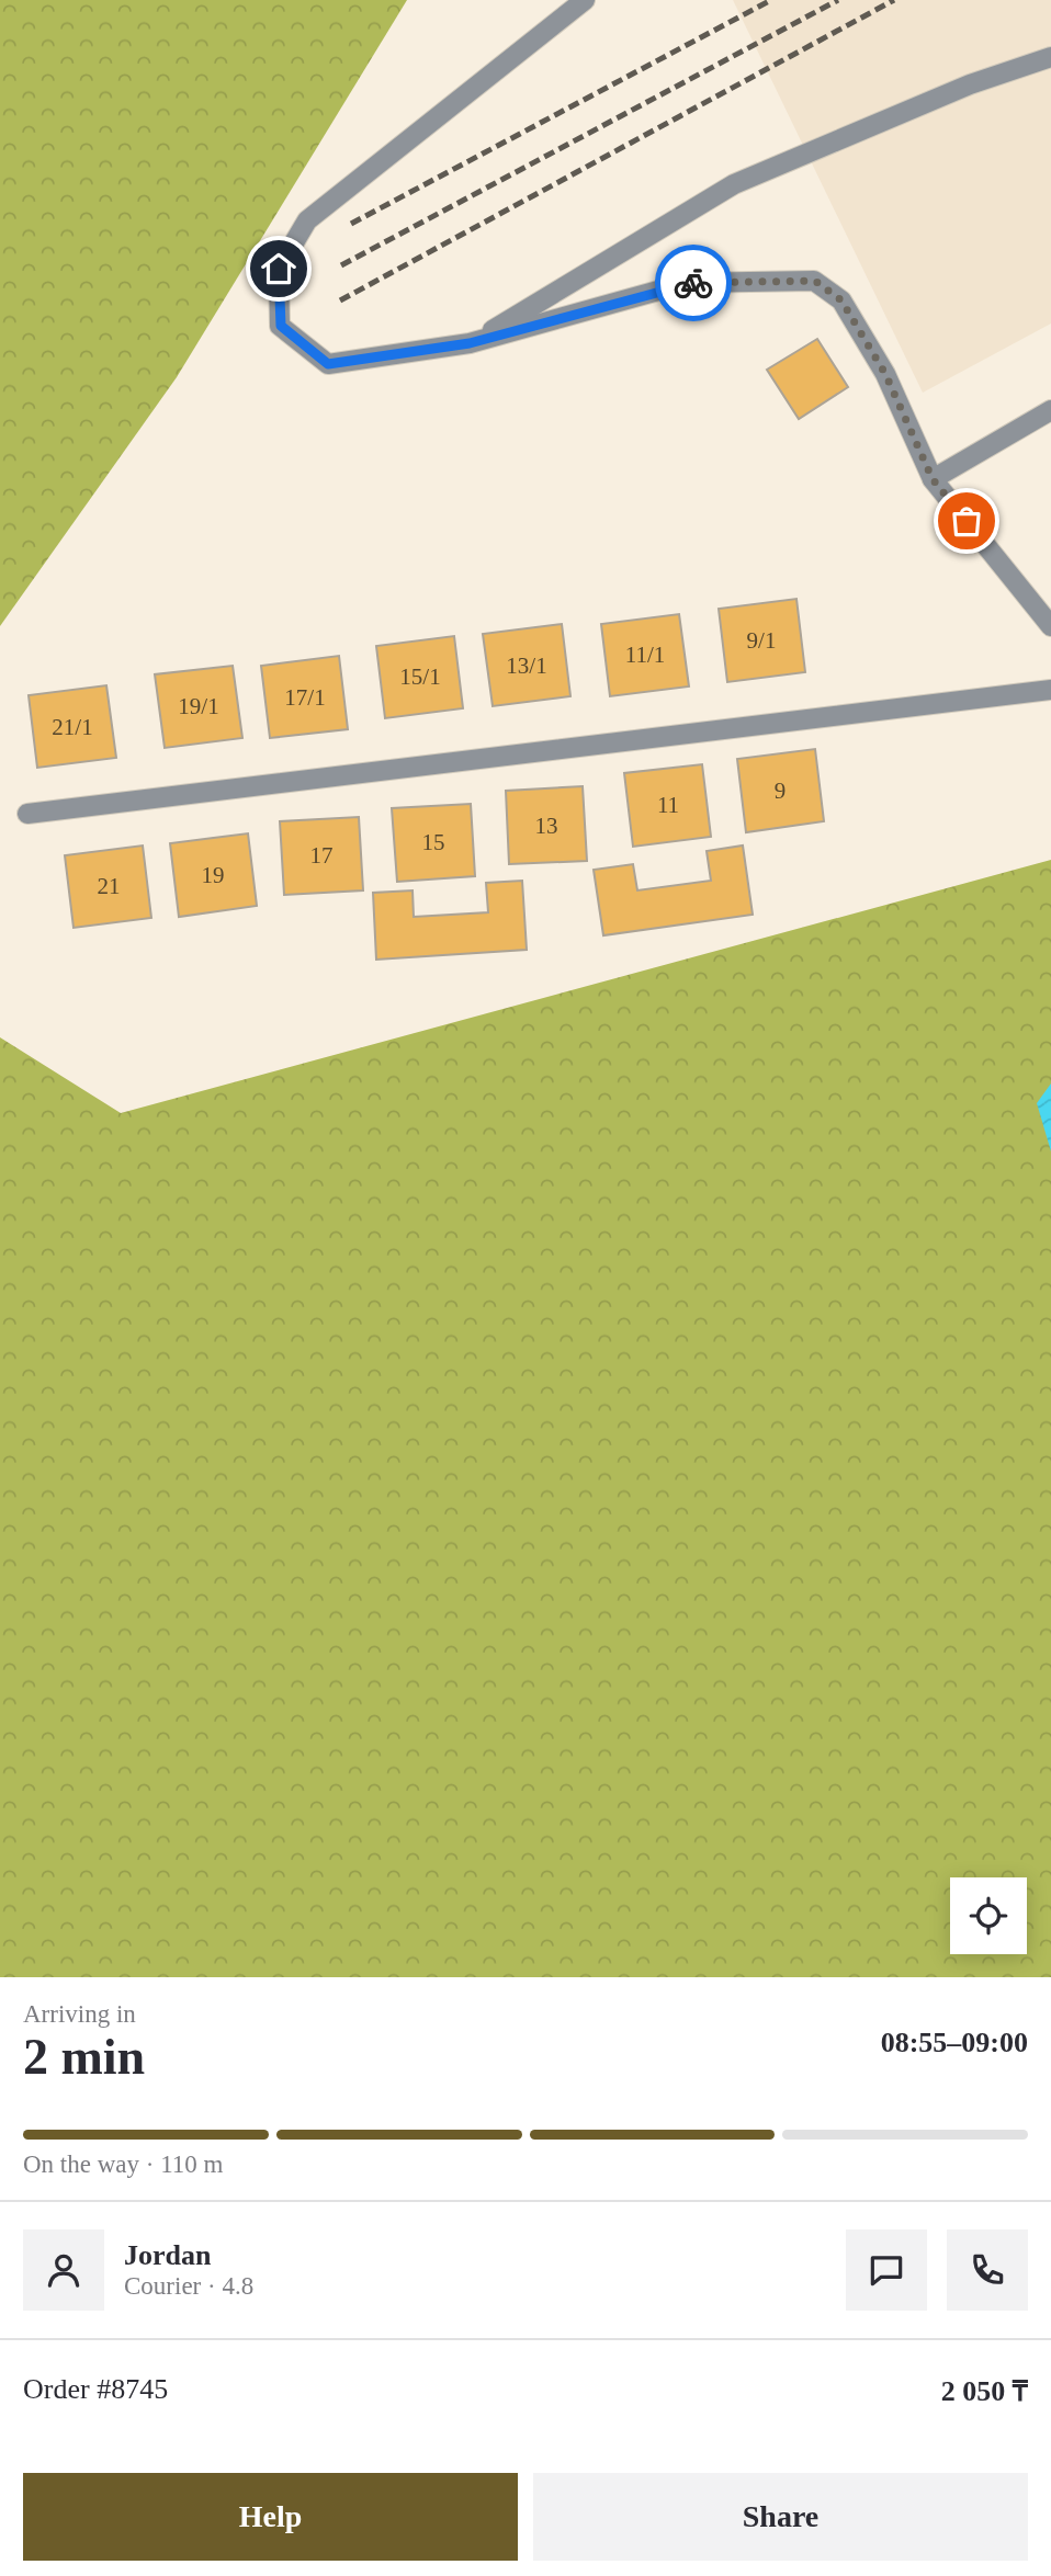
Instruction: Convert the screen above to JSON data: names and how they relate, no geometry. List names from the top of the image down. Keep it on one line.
{"house_numbers":["9/1","11/1","13/1","15/1","17/1","19/1","21/1","9","11","13","15","17","19","21"],"page":{"heading":["2 min","Arriving in","08:55–09:00"],"panel":["Jordan","Courier · 4.8","Order #8745","2 050 ₸"],"bar":"On the way · 110 m","buttons":["Help","Share"]}}
